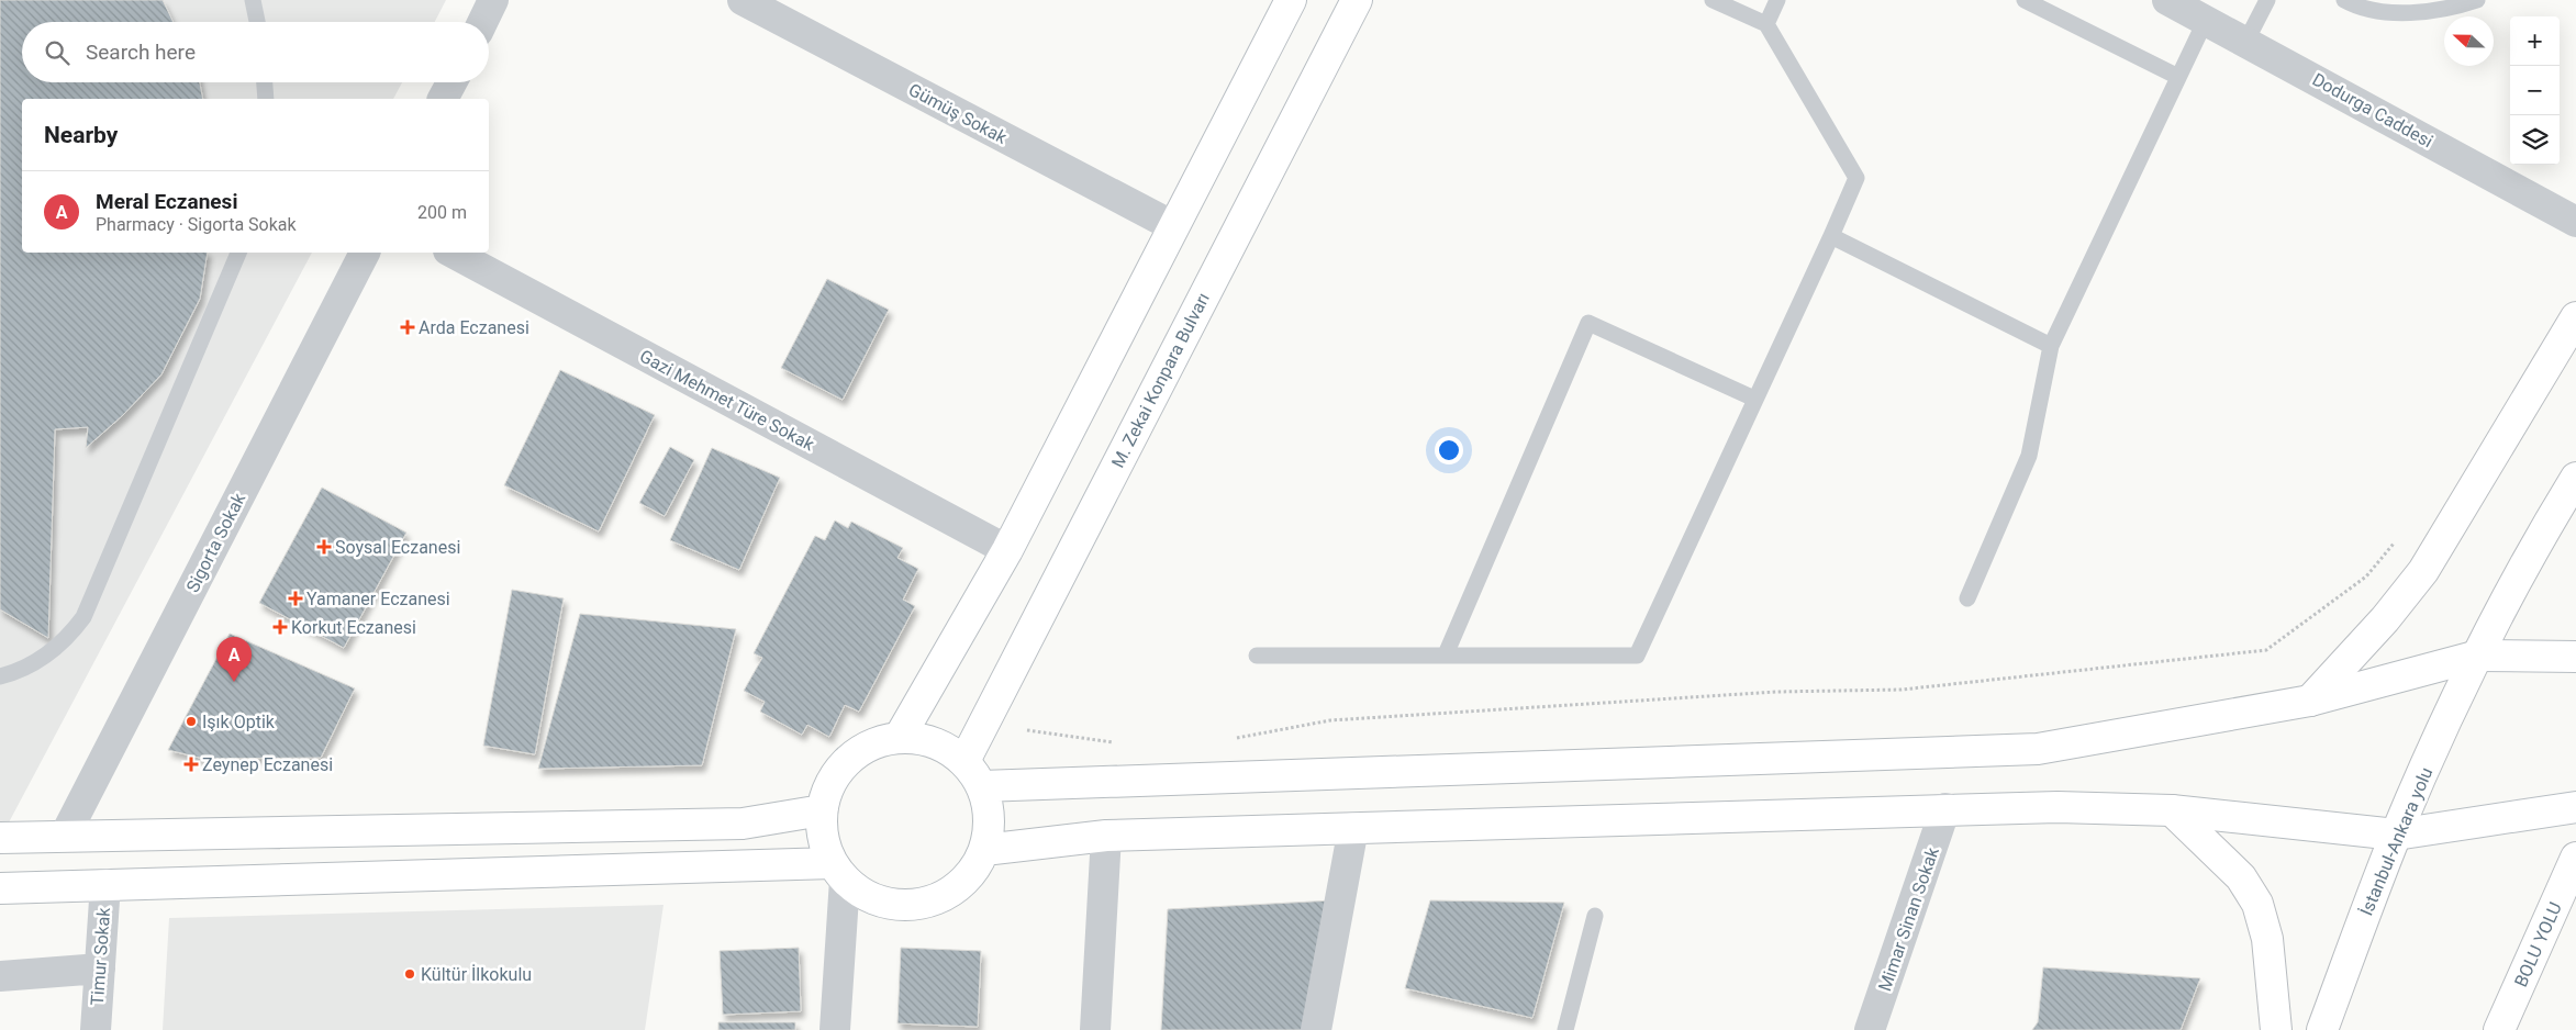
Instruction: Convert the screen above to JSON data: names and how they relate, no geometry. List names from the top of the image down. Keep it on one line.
{"streets":{"main road":["M. Zekai Konpara Bulvarı","İstanbul-Ankara yolu","BOLU YOLU"],"street":["Dodurga Caddesi","Gümüş Sokak","Gazi Mehmet Türe Sokak","Sigorta Sokak","Mimar Sinan Sokak","Timur Sokak"]},"places":{"health":["Arda Eczanesi","Soysal Eczanesi","Yamaner Eczanesi","Korkut Eczanesi","Zeynep Eczanesi"],"other":["Işık Optik","Kültür İlkokulu"]},"north":"left","page":{"map_buttons":["+","−"],"search":"Search here","heading":"Nearby","list":[{"mark":"A","name":"Meral Eczanesi","note":"Pharmacy · Sigorta Sokak","value":"200 m"}],"pins":"A"}}
